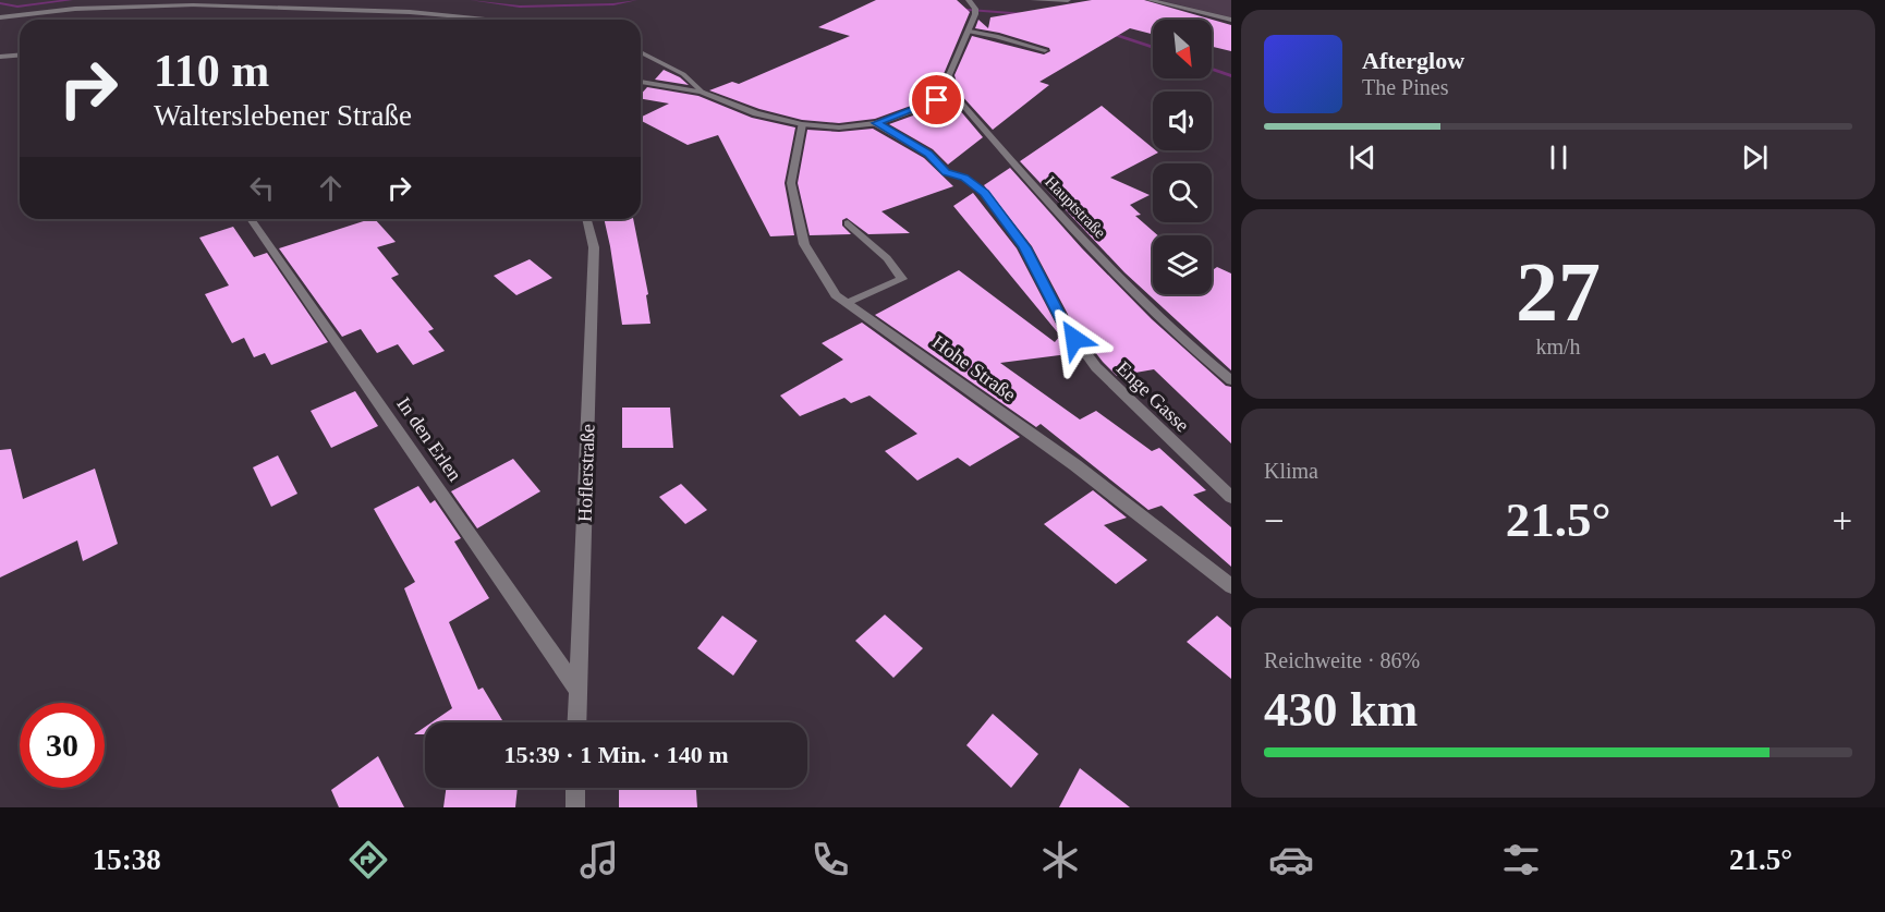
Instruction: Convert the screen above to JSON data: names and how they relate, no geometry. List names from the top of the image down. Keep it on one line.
{"streets":{"street":["Hauptstraße","Hohe Straße","Enge Gasse","In den Erlen","Hoflerstraße"]},"crossings":[["In den Erlen","Hoflerstraße"]],"north":"bottom right","page":{"turn":["110 m","Walterslebener Straße"],"song":["Afterglow","The Pines"],"tile":[["27","km/h"],"Klima",["Reichweite · 86%","430 km"]],"heat":["−","21.5°","+"],"limit":"30","trip":"15:39 · 1 Min. · 140 m","tabs":["15:38","21.5°"]}}
